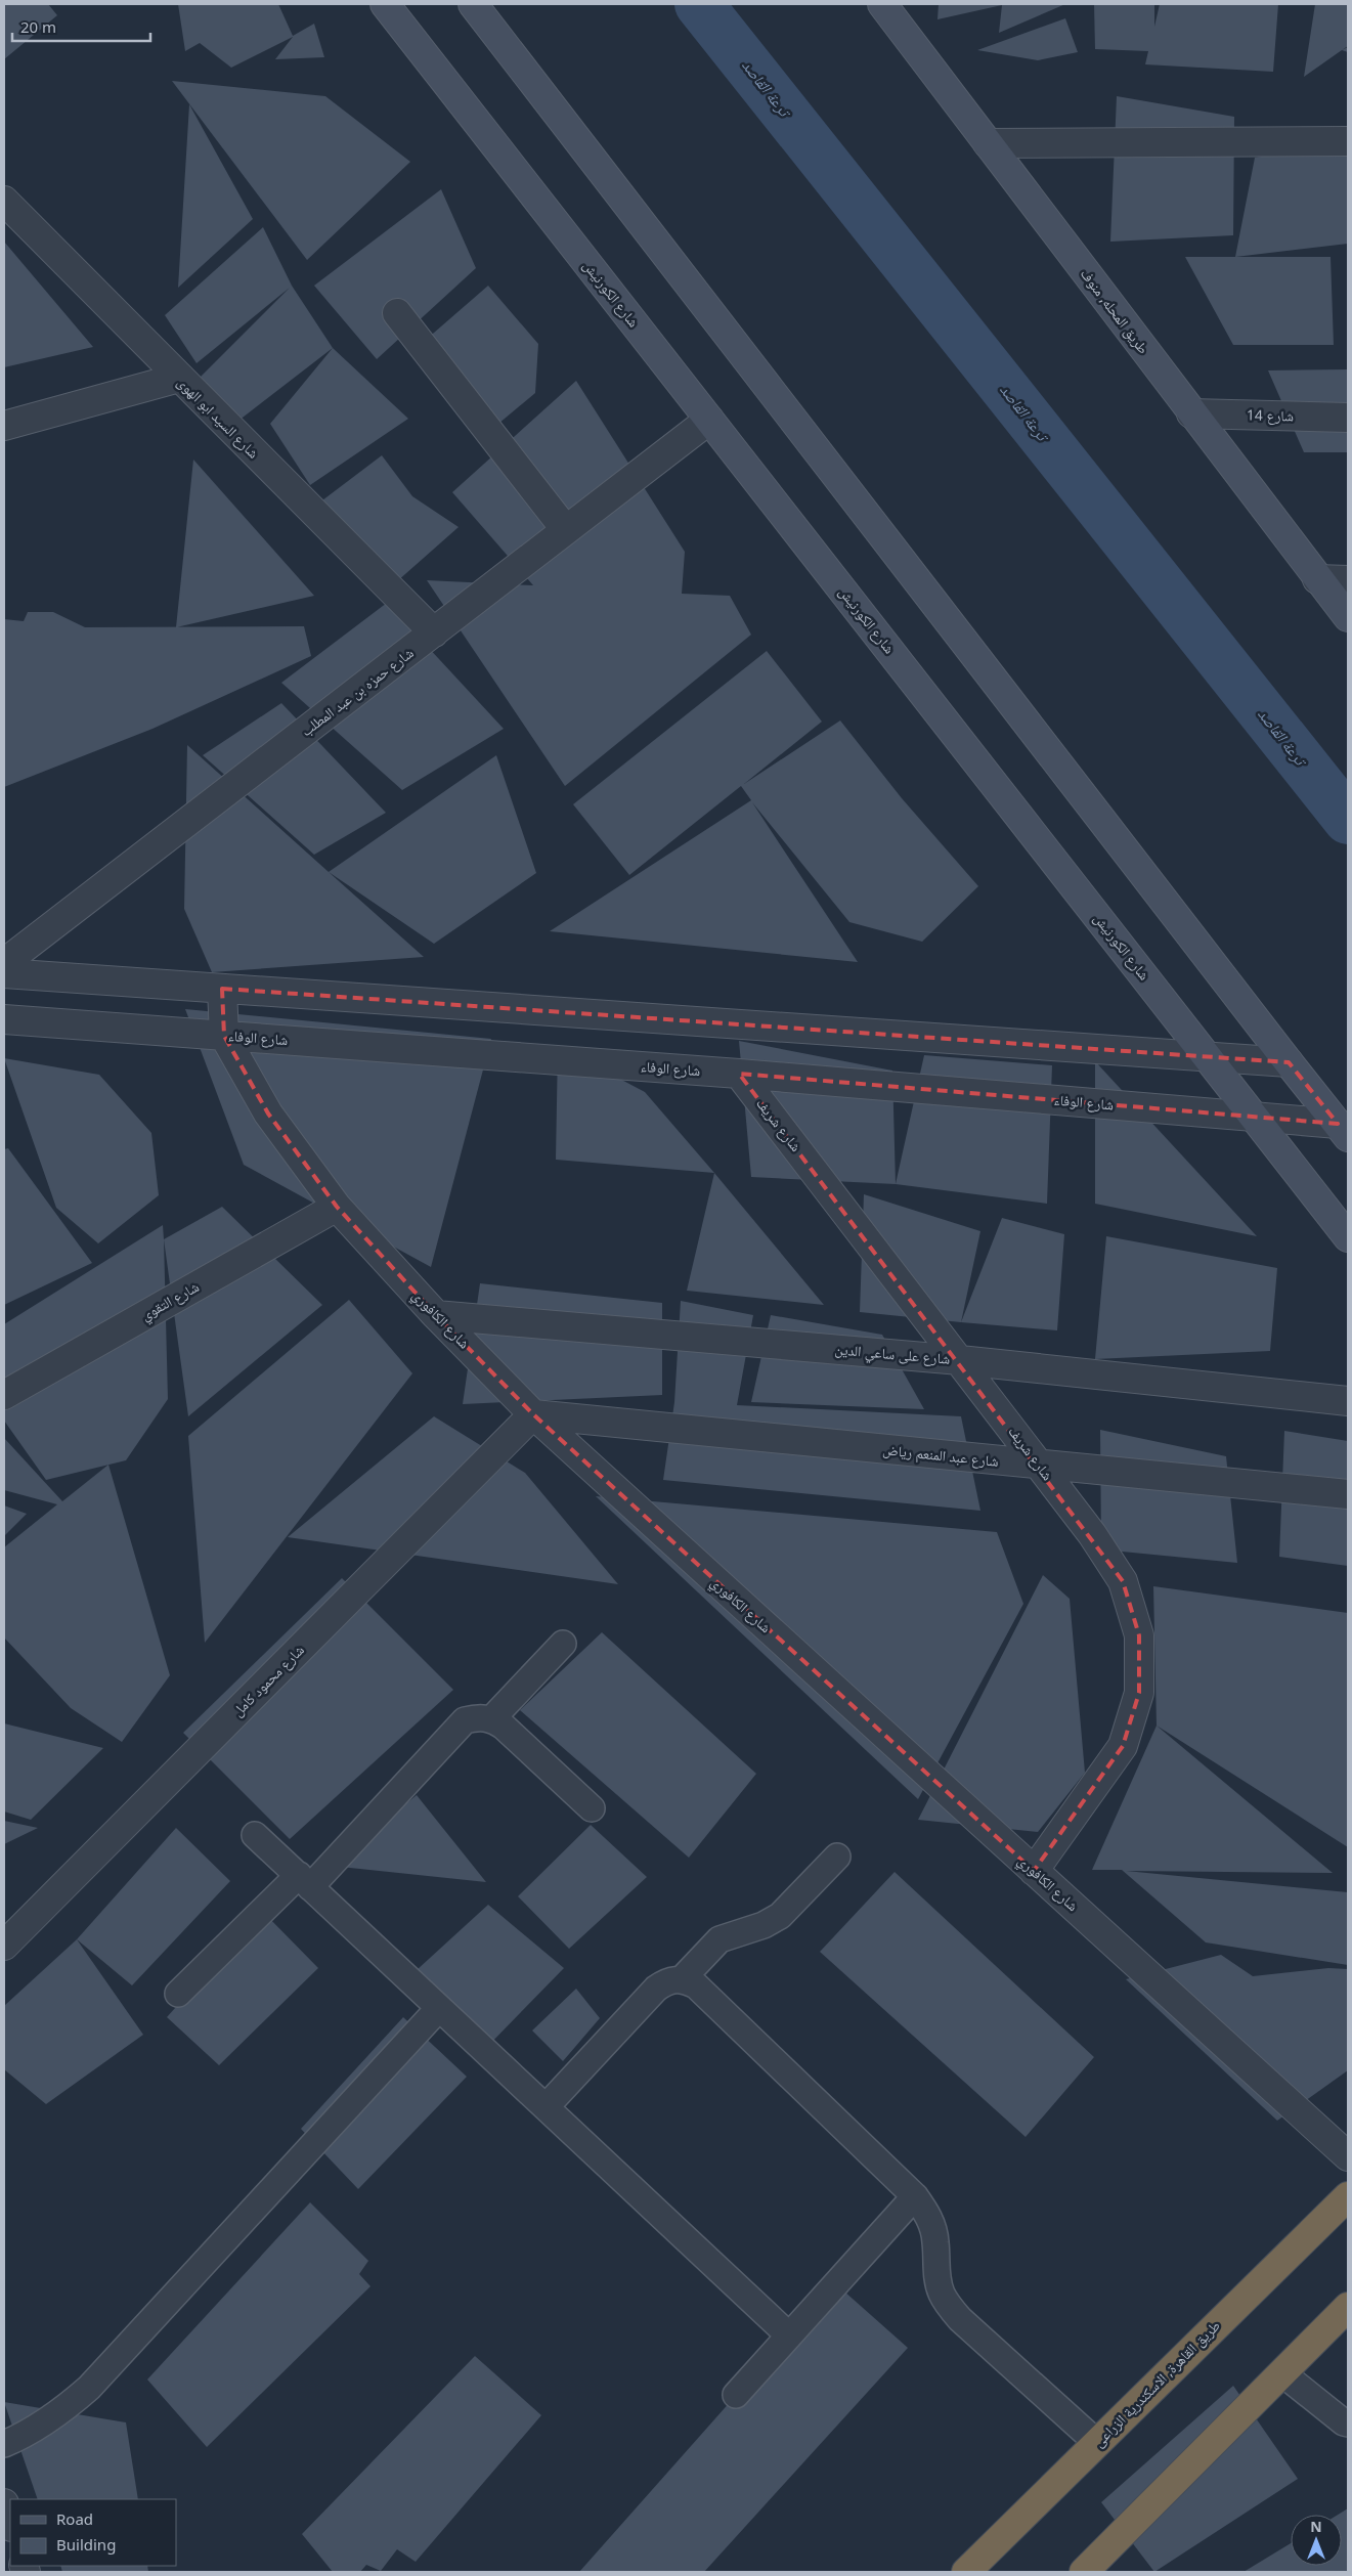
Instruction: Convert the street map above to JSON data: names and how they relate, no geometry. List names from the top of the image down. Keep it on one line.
{"streets":{"highway":["طريق القاهرة, الاسكندرية الزراعى"],"main road":["شارع الكورنيش","طريق المحله, منوف"],"street":["شارع 14","شارع السيد ابو الهوى","شارع حمزه بن عبد المطلب","شارع الوفاء","شارع شريف","شارع التقوي","شارع الكافوري","شارع على ساعي الدين","شارع عبد المنعم رياض","شارع محمود كامل"]},"crossings":[["شارع الكورنيش","شارع حمزه بن عبد المطلب"],["شارع الكورنيش","شارع الوفاء"],["طريق المحله, منوف","شارع 14"],["شارع السيد ابو الهوى","شارع حمزه بن عبد المطلب"],["شارع الوفاء","شارع شريف"],["شارع الوفاء","شارع الكافوري"],["شارع شريف","شارع الكافوري"],["شارع شريف","شارع على ساعي الدين"],["شارع شريف","شارع عبد المنعم رياض"],["شارع التقوي","شارع الكافوري"],["شارع الكافوري","شارع على ساعي الدين"],["شارع الكافوري","شارع عبد المنعم رياض"],["شارع الكافوري","شارع محمود كامل"],["شارع عبد المنعم رياض","شارع محمود كامل"]],"water":["ترعة القاصد"],"legend":["Road","Building"],"scale_bar":"20 m","north":"top"}
